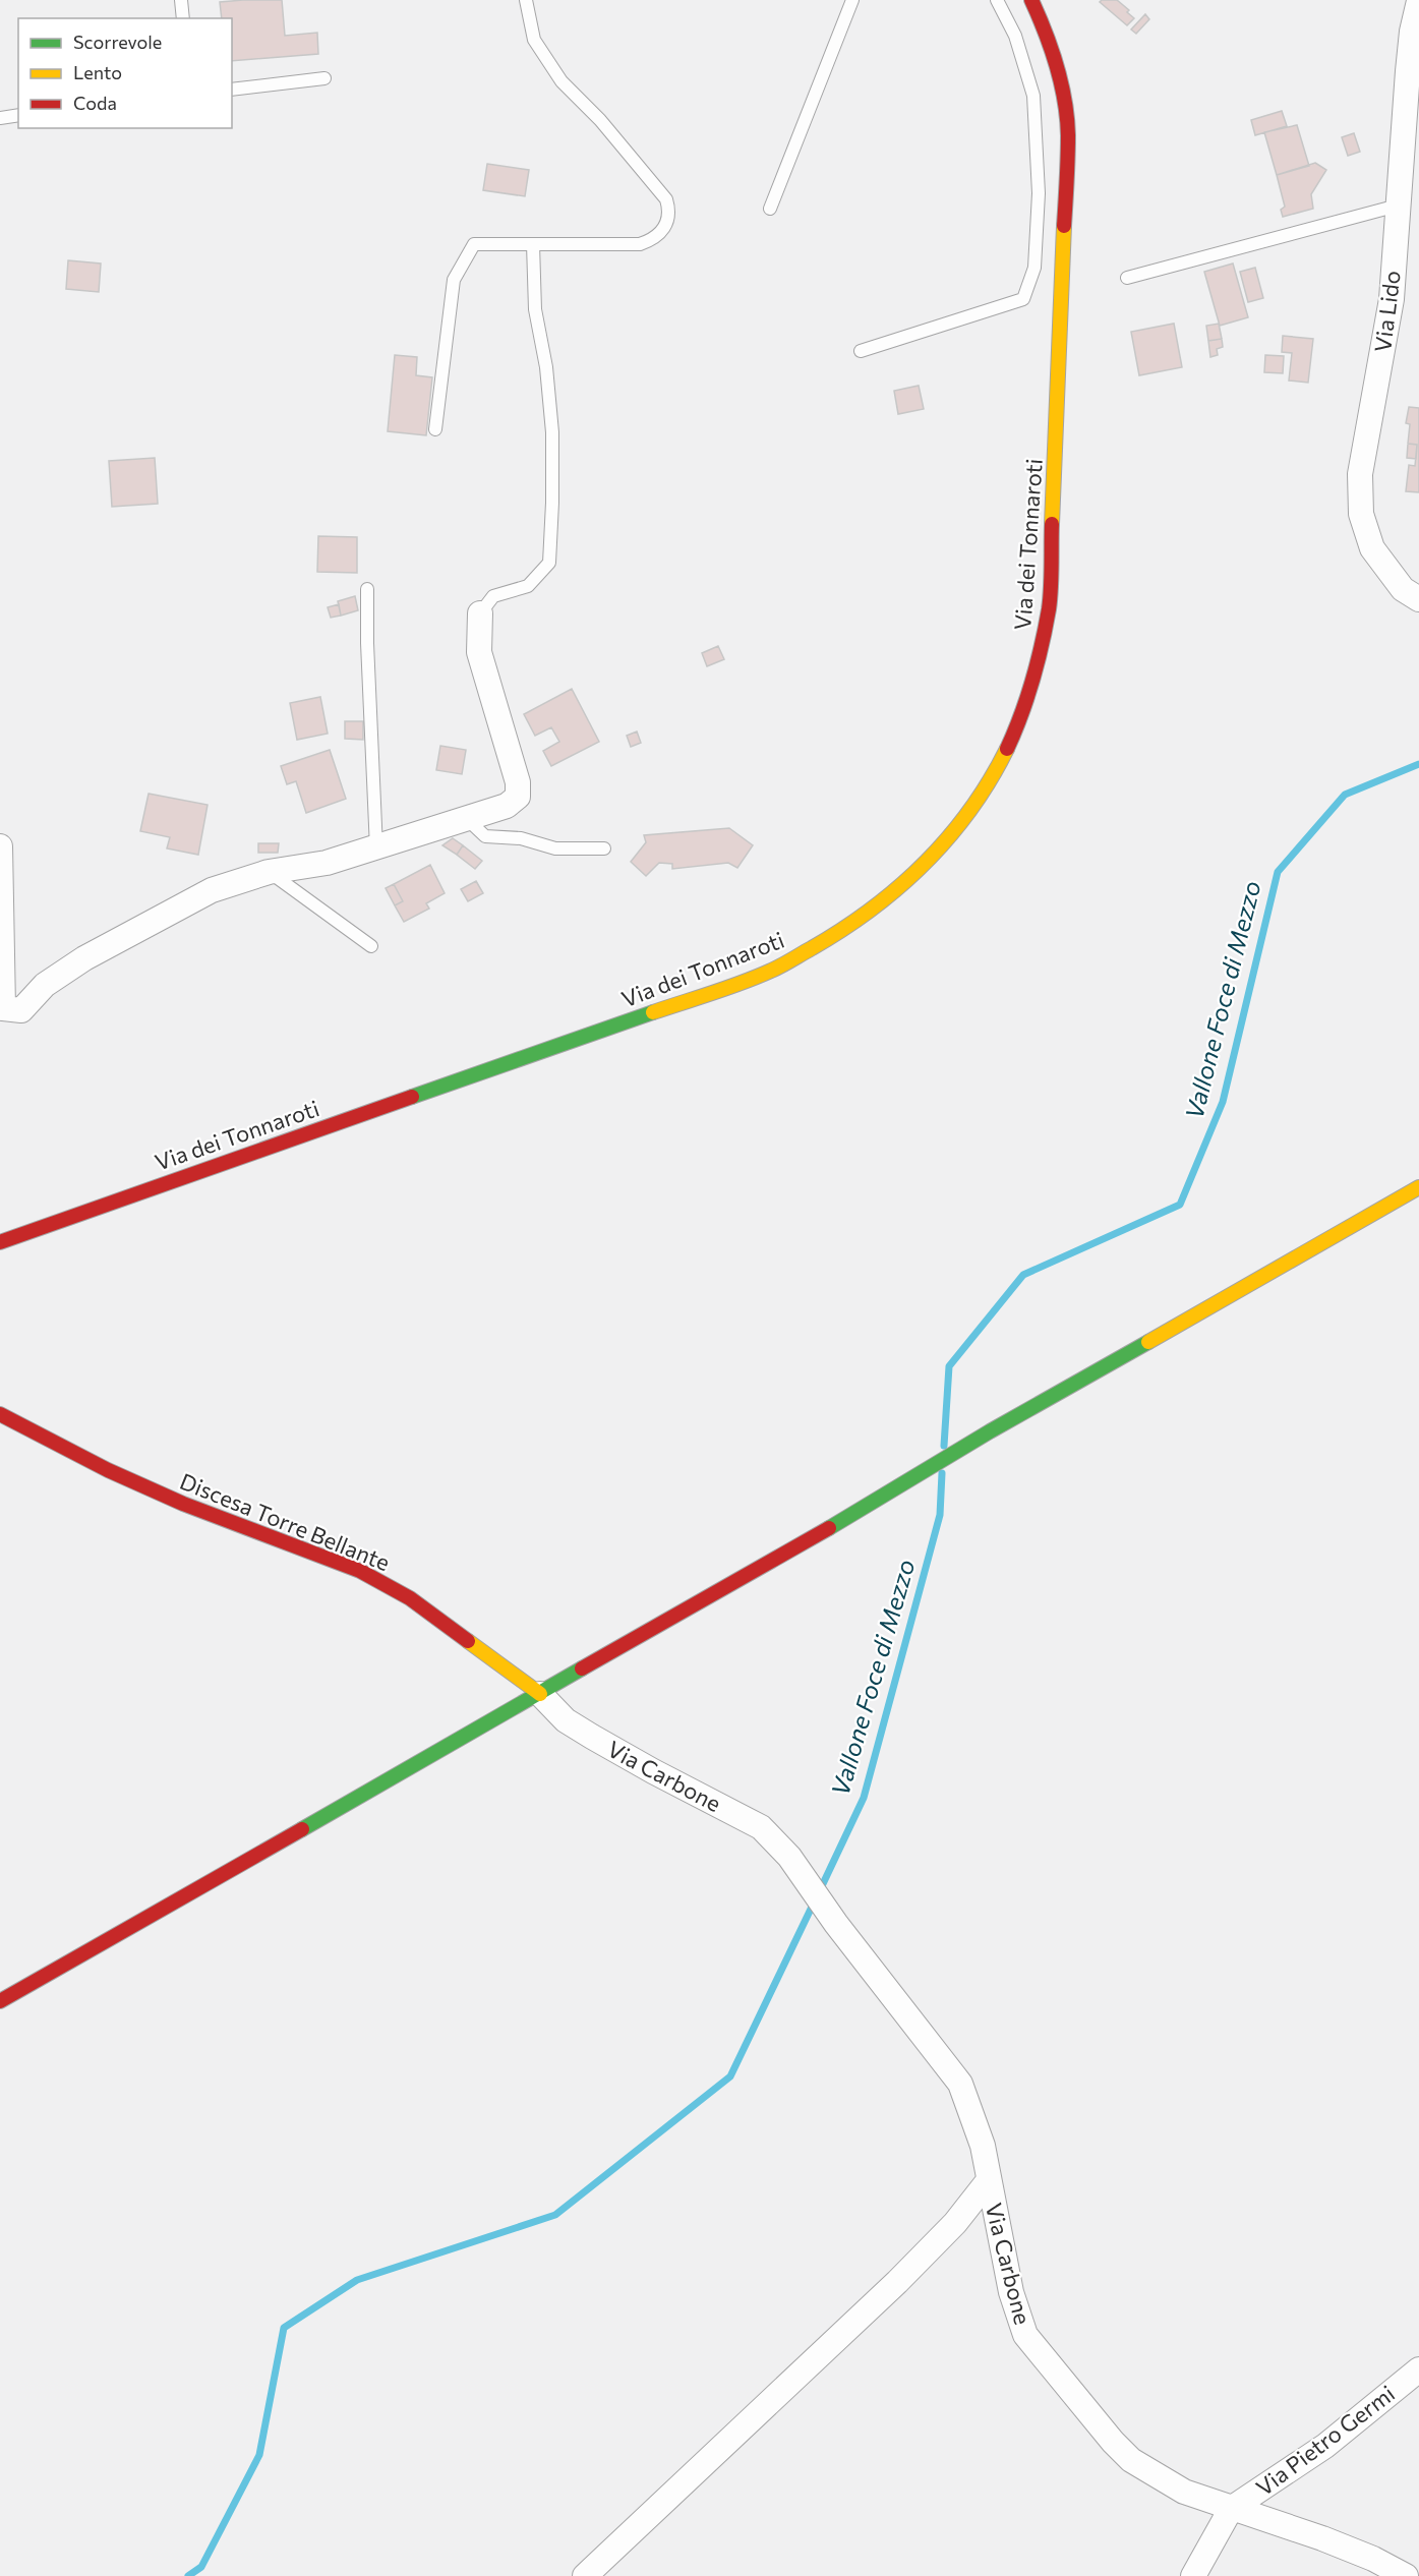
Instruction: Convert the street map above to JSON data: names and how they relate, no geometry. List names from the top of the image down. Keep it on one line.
{"streets":{"street":["Via Lido","Via dei Tonnaroti","Discesa Torre Bellante","Via Carbone","Via Pietro Germi"]},"crossings":[["Discesa Torre Bellante","Via Carbone"],["Via Carbone","Via Pietro Germi"]],"water":["Vallone Foce di Mezzo"],"legend":["Scorrevole","Lento","Coda"]}
